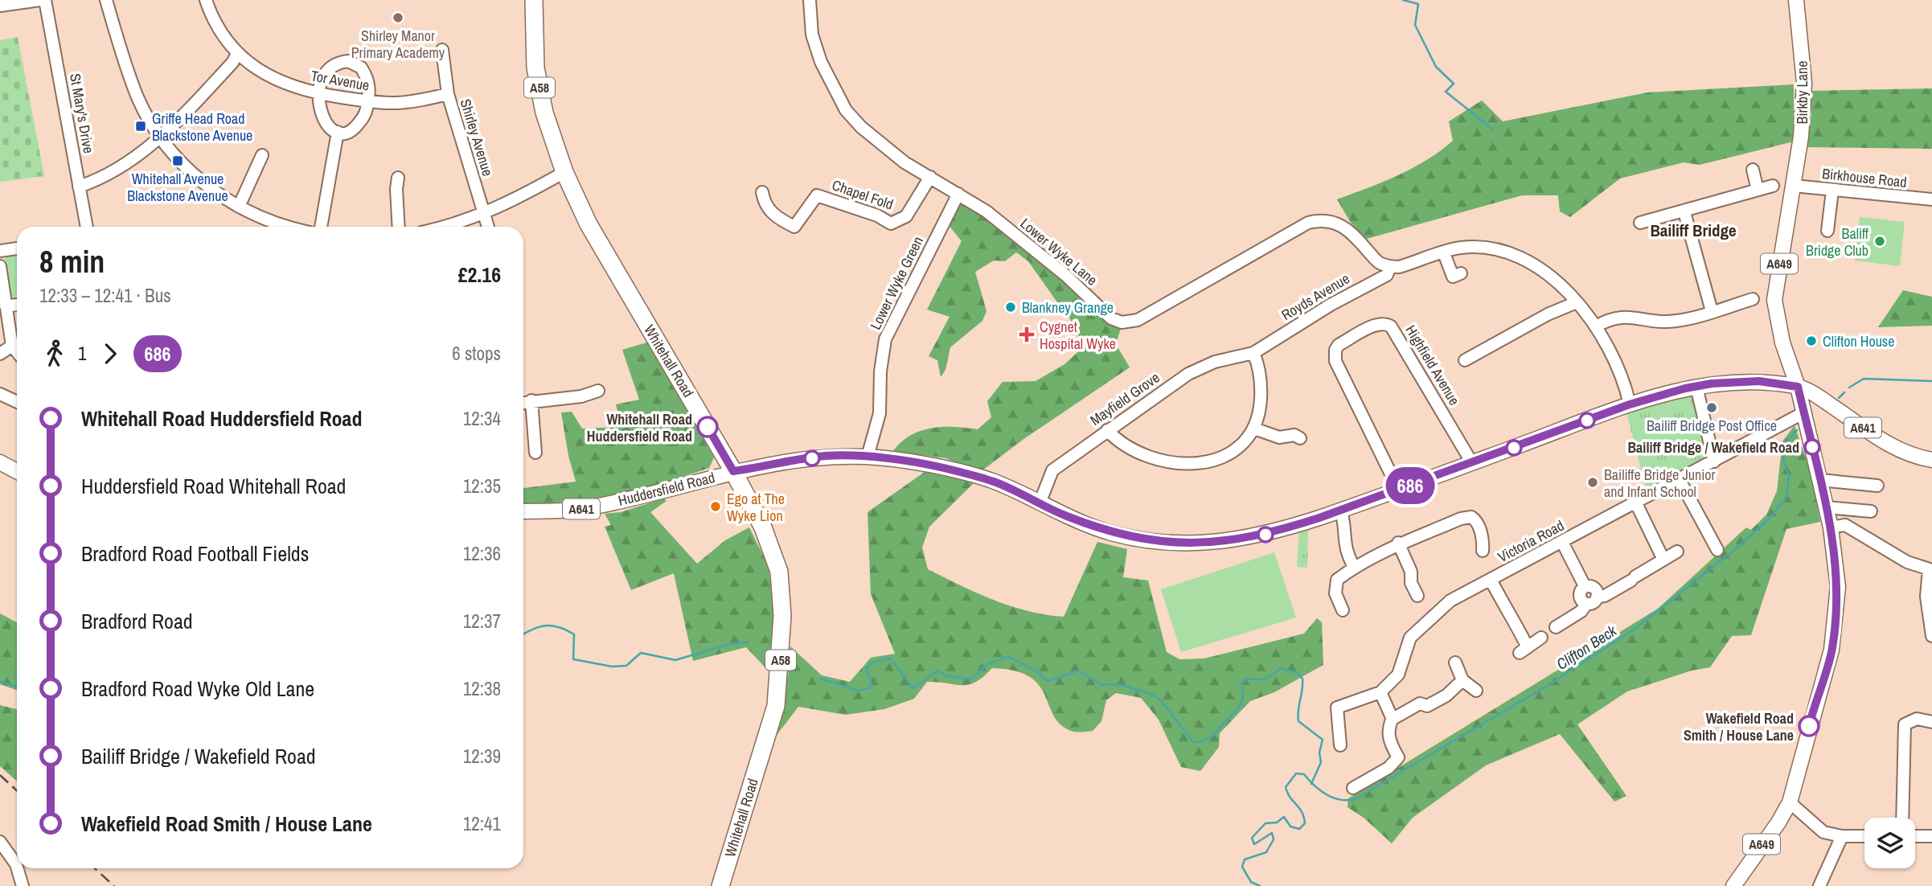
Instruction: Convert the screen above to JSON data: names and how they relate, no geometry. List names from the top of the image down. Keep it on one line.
{"streets":{"highway":["A58","Whitehall Road"],"main road":["Birkby Lane","A649","A641","Huddersfield Road"],"street":["Tor Avenue","St Mary's Drive","Shirley Avenue","Birkhouse Road","Chapel Fold","Lower Wyke Lane","Lower Wyke Green","Royds Avenue","Highfield Avenue","Mayfield Grove","Victoria Road"]},"crossings":[["Tor Avenue","Shirley Avenue"],["Birkby Lane","Birkhouse Road"],["Birkby Lane","A649"],["Birkhouse Road","A649"],["Chapel Fold","Lower Wyke Lane"],["Lower Wyke Lane","Lower Wyke Green"],["Lower Wyke Lane","Royds Avenue"],["A649","A641"],["A649","Victoria Road"],["Lower Wyke Green","Huddersfield Road"],["Royds Avenue","Mayfield Grove"],["Whitehall Road","Huddersfield Road"],["Highfield Avenue","A641"],["Mayfield Grove","A641"],["Mayfield Grove","Huddersfield Road"],["A641","Huddersfield Road"]],"districts":["Bailiff Bridge"],"water":["Clifton Beck"],"places":{"other":["Shirley Manor Primary Academy","Baliff Bridge Club","Blankney Grange","Clifton House","Bailiff Bridge Post Office","Whitehall Road Huddersfield Road","Bailiff Bridge / Wakefield Road","Bailiffe Bridge Junior and Infant School","Ego at The Wyke Lion","Wakefield Road Smith / House Lane"],"transit":["Griffe Head Road Blackstone Avenue","Whitehall Avenue Blackstone Avenue"],"health":["Cygnet Hospital Wyke"]},"lines":["bus line 686"],"page":{"on_map":"686","heading":["8 min","12:33 – 12:41 · Bus","£2.16"],"legs":["1","686","6 stops"],"list":[{"name":"Whitehall Road Huddersfield Road","value":"12:34"},{"name":"Huddersfield Road Whitehall Road","value":"12:35"},{"name":"Bradford Road Football Fields","value":"12:36"},{"name":"Bradford Road","value":"12:37"},{"name":"Bradford Road Wyke Old Lane","value":"12:38"},{"name":"Bailiff Bridge / Wakefield Road","value":"12:39"},{"name":"Wakefield Road Smith / House Lane","value":"12:41"}]}}
